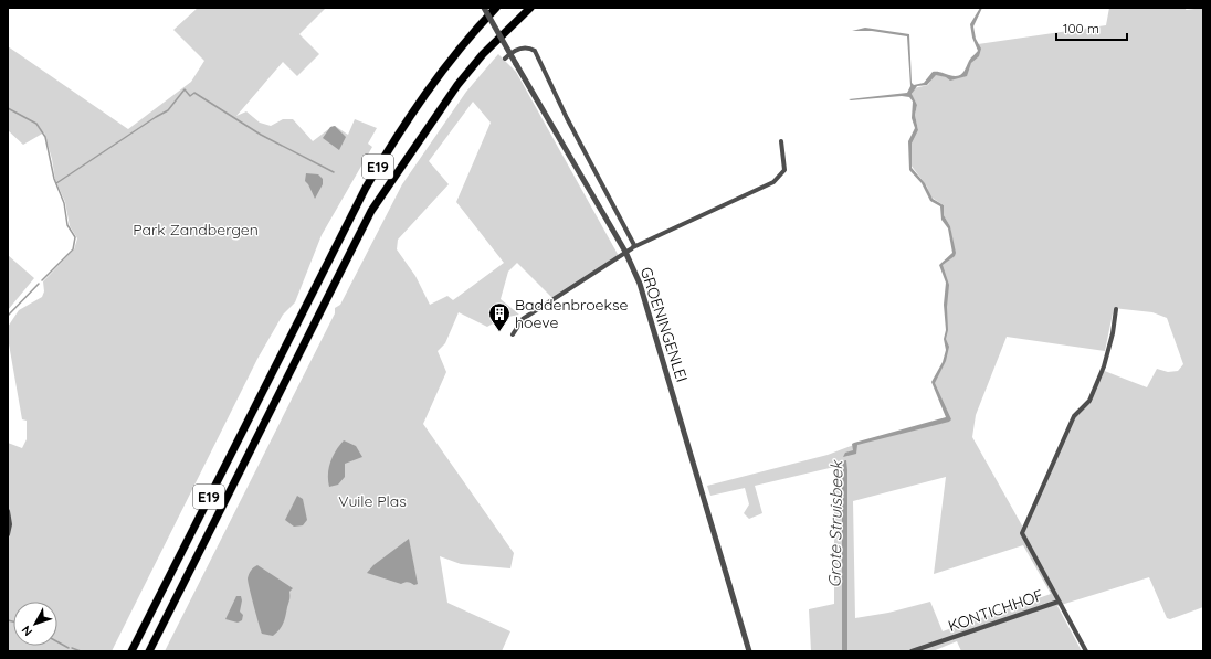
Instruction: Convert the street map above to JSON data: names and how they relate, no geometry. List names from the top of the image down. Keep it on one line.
{"streets":{"highway":["E19"],"street":["GROENINGENLEI","KONTICHHOF"]},"water":["Grote Struisbeek"],"parks":["Park Zandbergen","Vuile Plas"],"places":{"building":["Baddenbroekse hoeve"]},"scale_bar":"100 m","north":"bottom left"}
